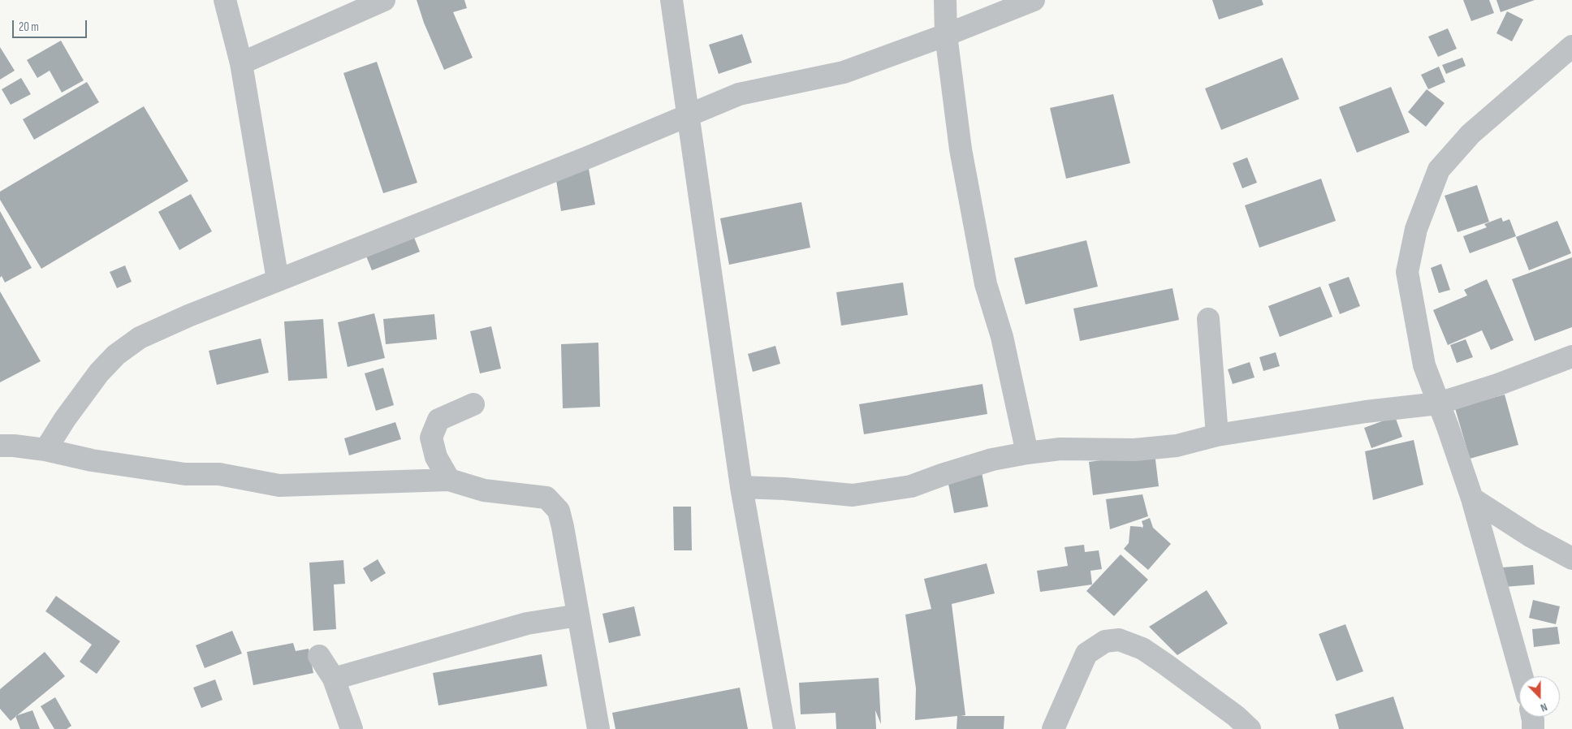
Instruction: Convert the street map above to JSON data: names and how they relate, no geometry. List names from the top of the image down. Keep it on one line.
{"scale_bar":"20 m","north":"bottom"}
